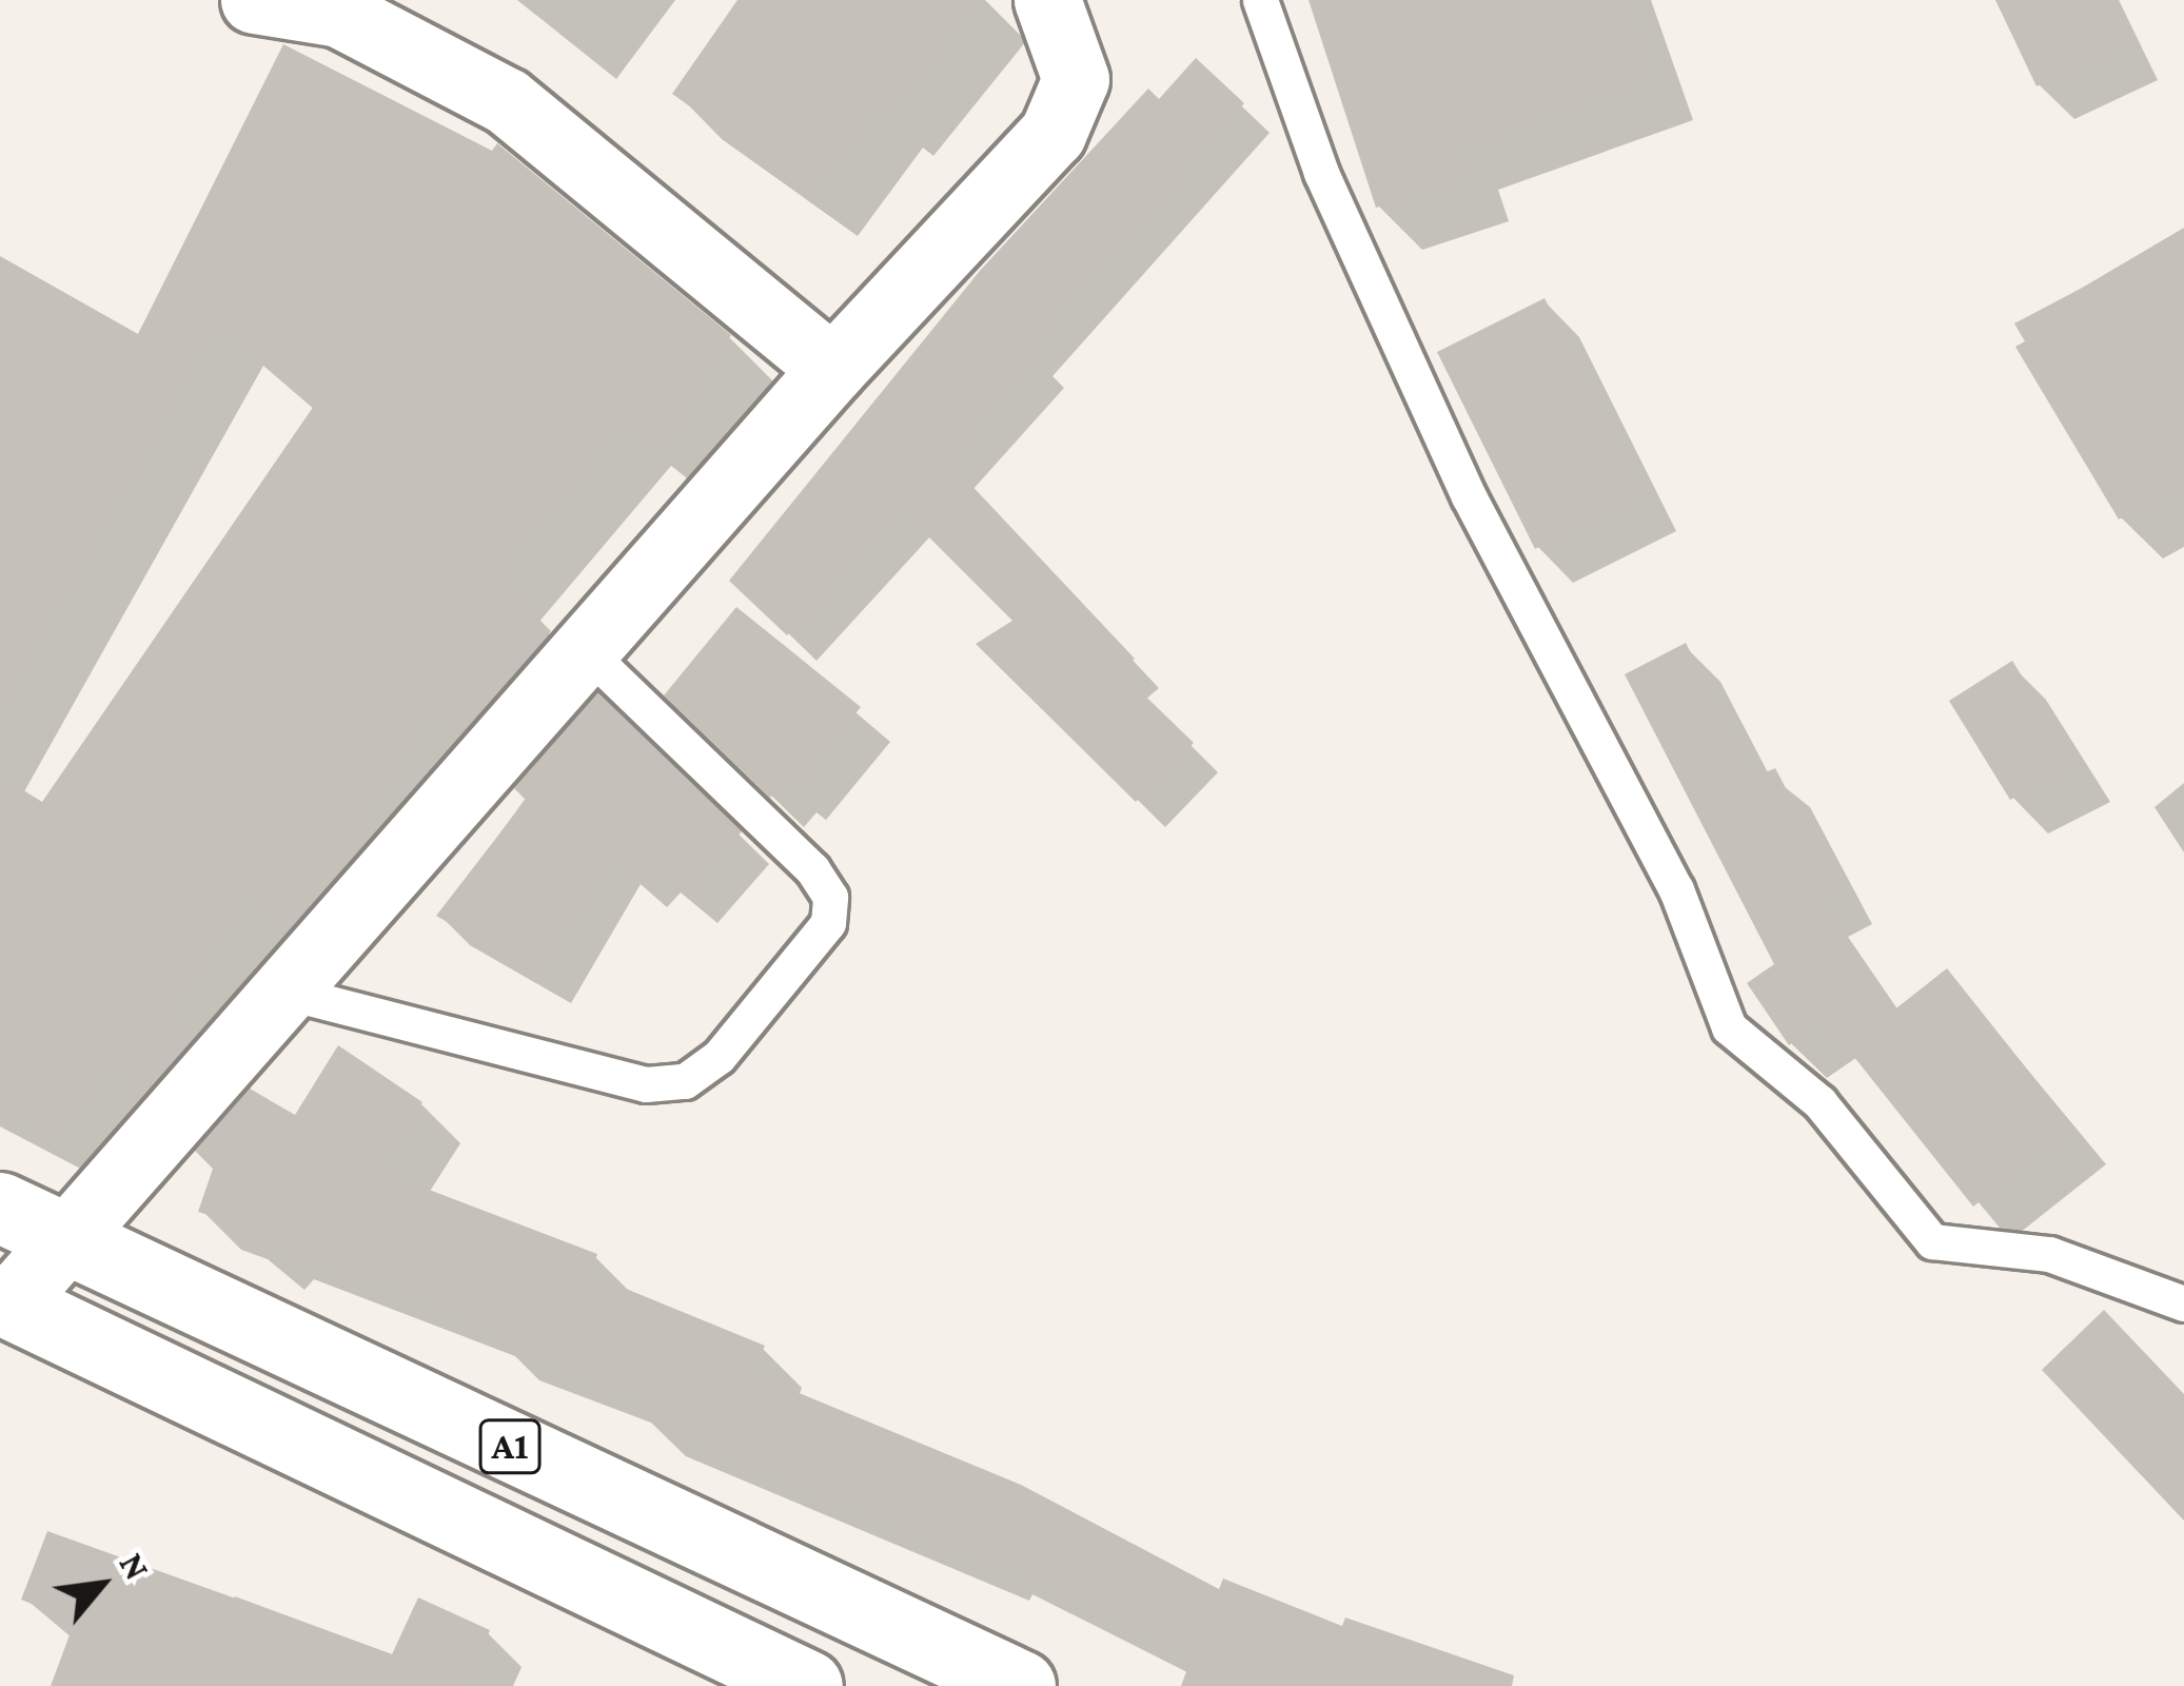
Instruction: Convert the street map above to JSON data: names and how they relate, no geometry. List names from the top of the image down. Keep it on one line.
{"streets":{"highway":["A1"]},"north":"top right"}
